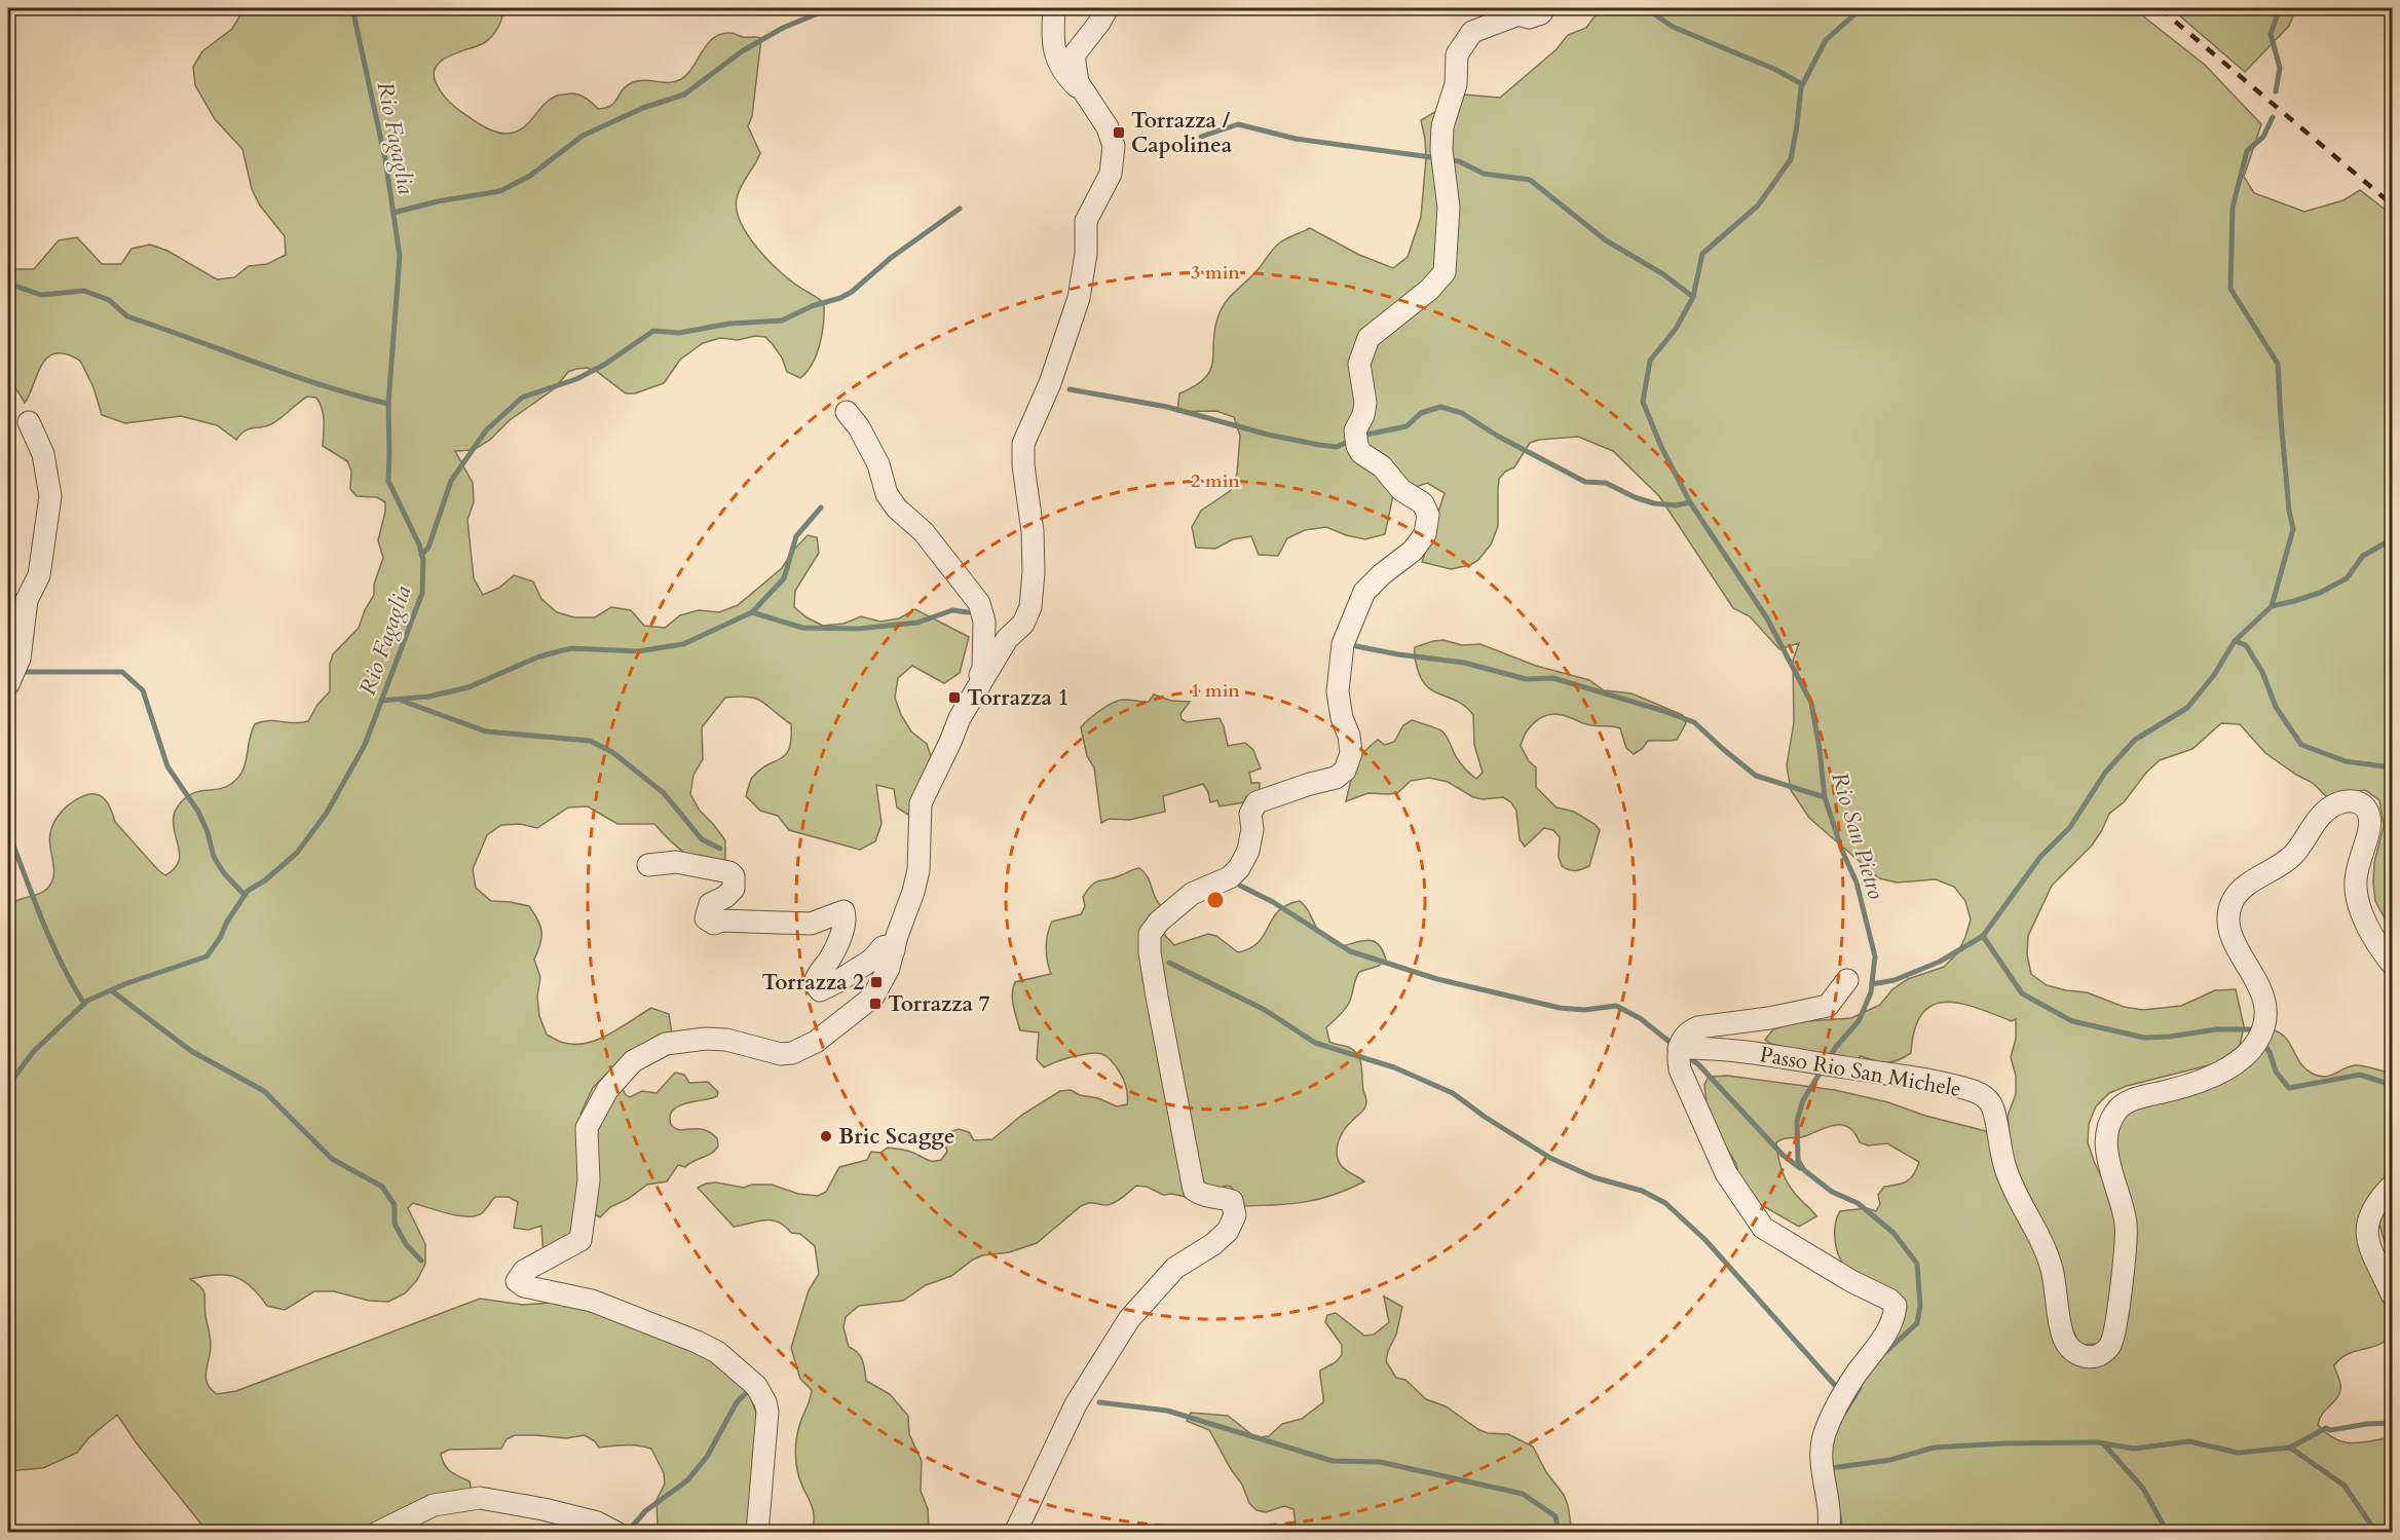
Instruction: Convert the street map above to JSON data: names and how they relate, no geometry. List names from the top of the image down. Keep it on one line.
{"streets":{"street":["Passo Rio San Michele"]},"water":["Rio Fagaglia","Rio San Pietro"],"places":{"transit":["Torrazza / Capolinea","Torrazza 1","Torrazza 2","Torrazza 7"],"other":["Bric Scagge"]},"rings":["3 min","2 min","1 min"]}
